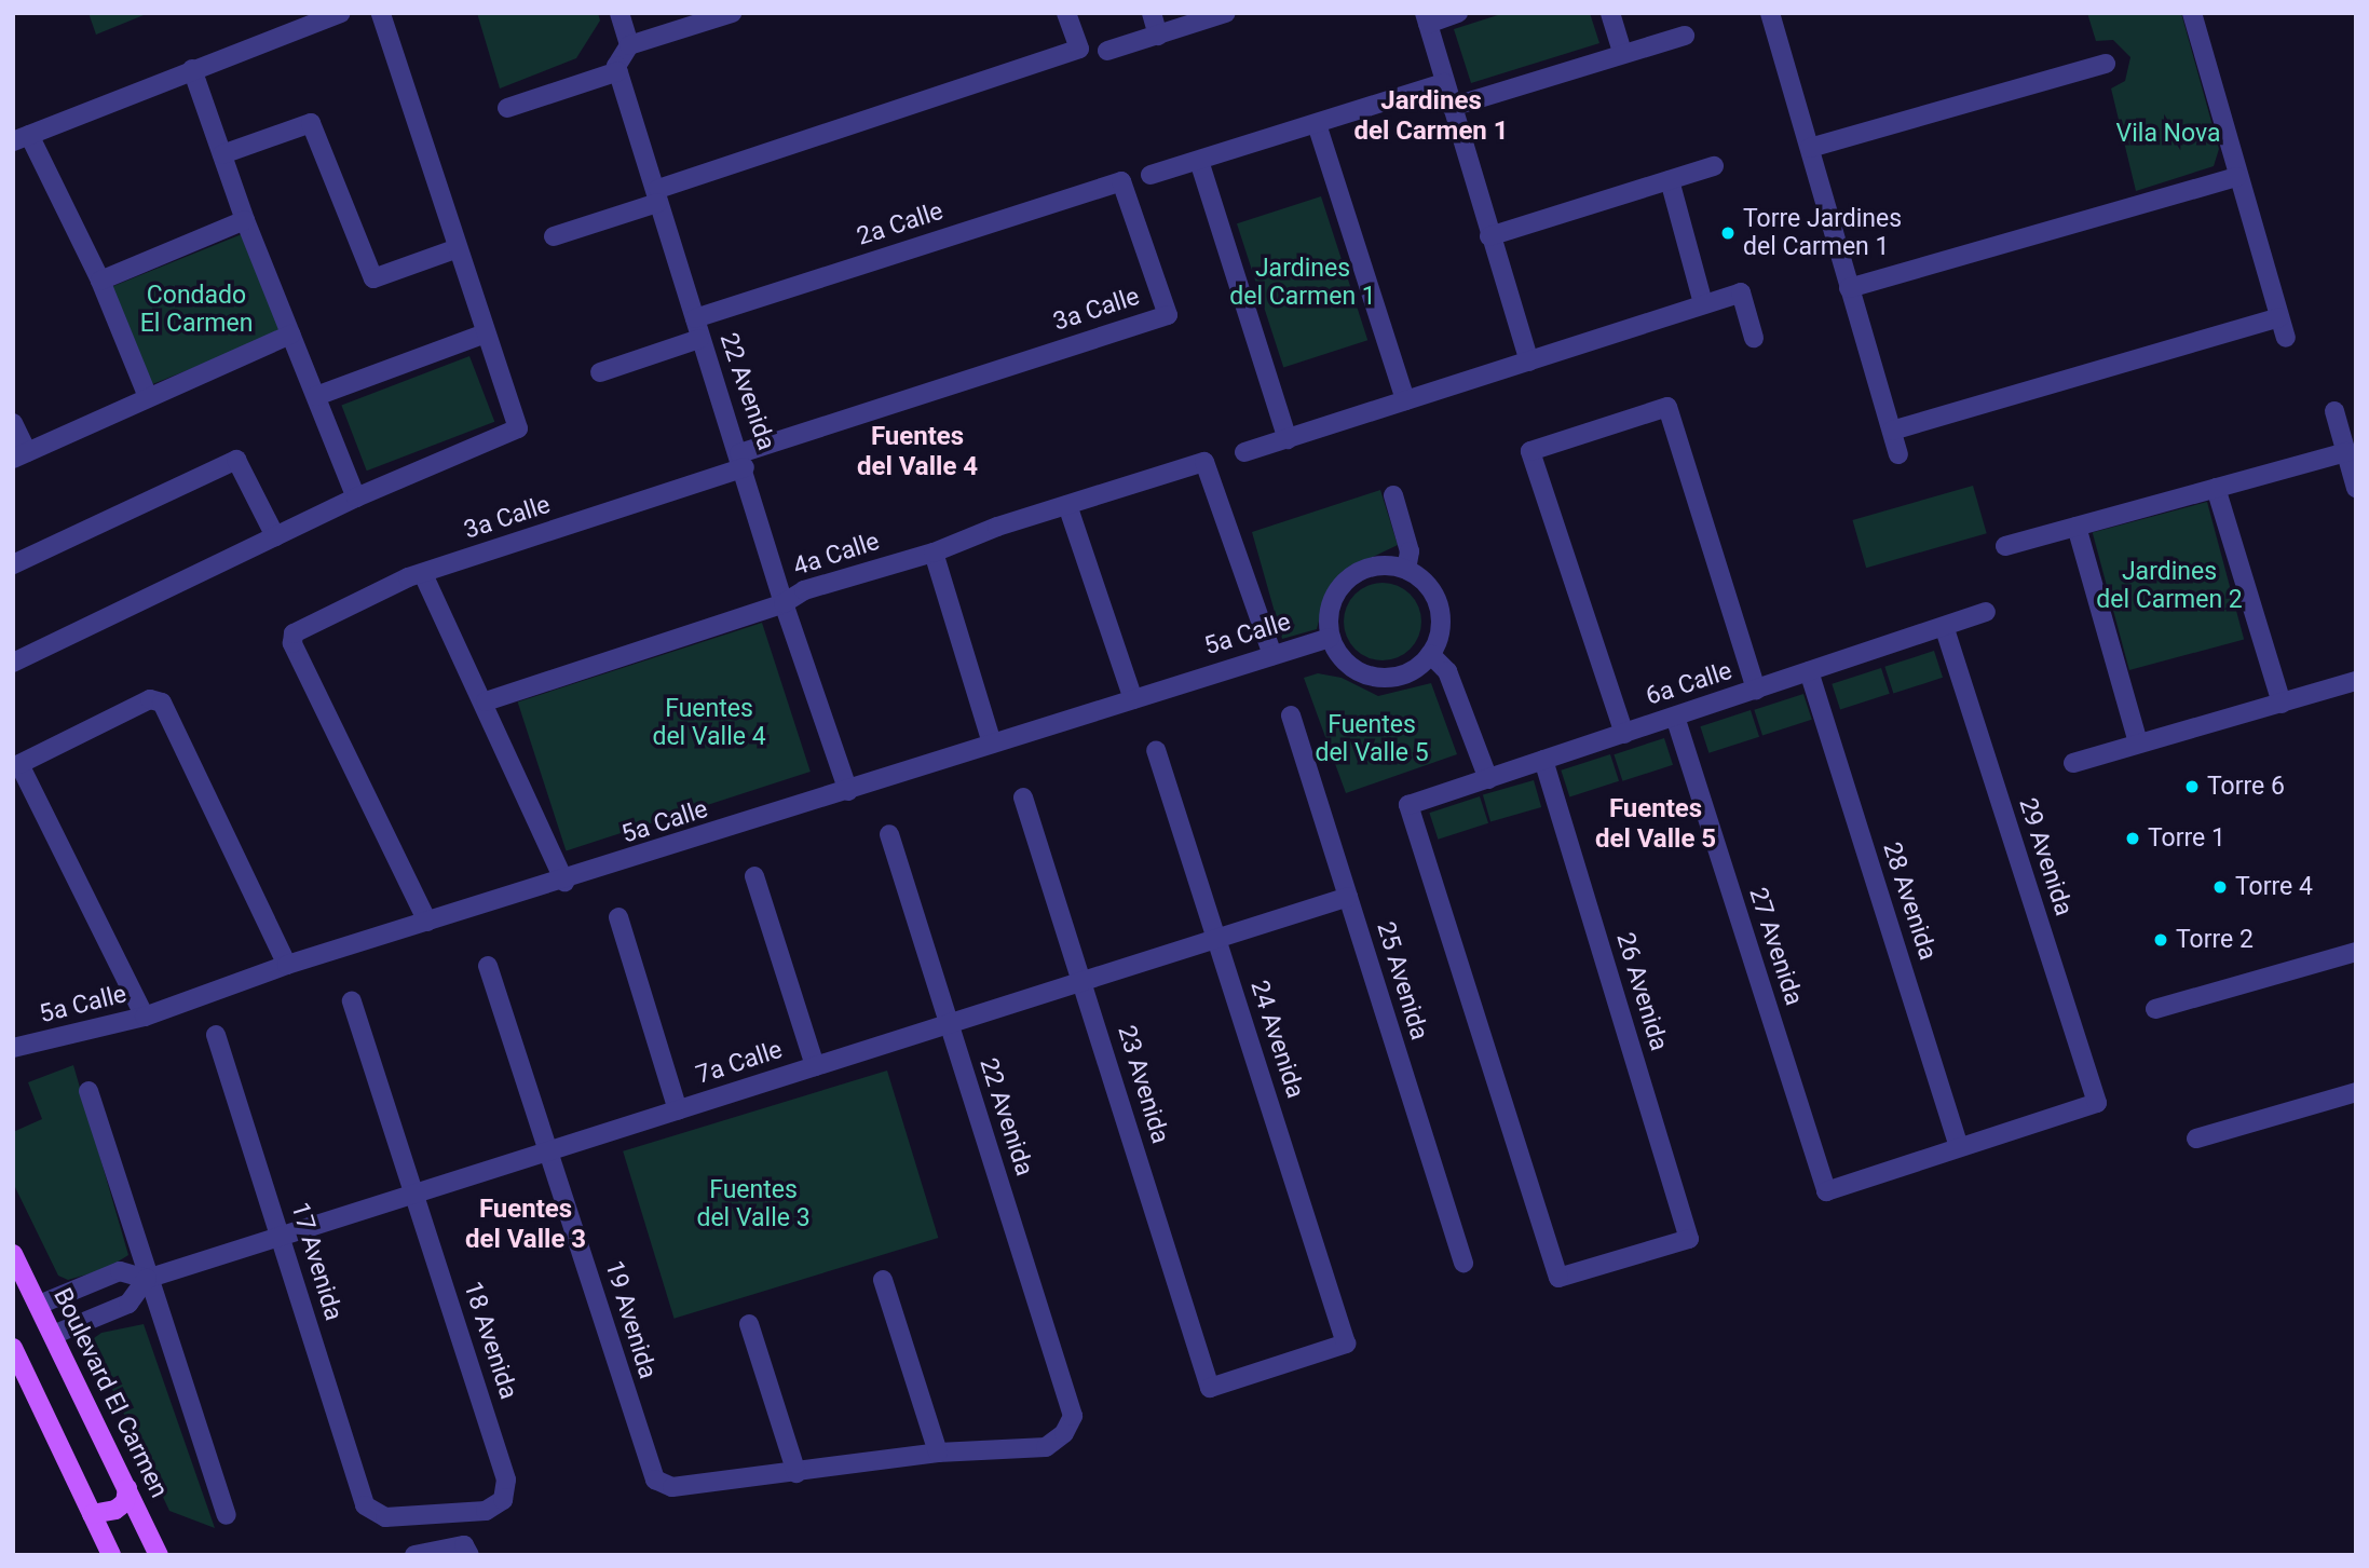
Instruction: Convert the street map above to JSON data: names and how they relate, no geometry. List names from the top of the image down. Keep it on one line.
{"streets":{"main road":["Boulevard El Carmen"],"street":["2a Calle","3a Calle","22 Avenida","4a Calle","5a Calle","6a Calle","29 Avenida","28 Avenida","27 Avenida","25 Avenida","26 Avenida","24 Avenida","7a Calle","23 Avenida","17 Avenida","19 Avenida","18 Avenida"]},"crossings":[["2a Calle","3a Calle"],["2a Calle","22 Avenida"],["3a Calle","22 Avenida"],["3a Calle","5a Calle"],["22 Avenida","4a Calle"],["22 Avenida","5a Calle"],["22 Avenida","7a Calle"],["4a Calle","5a Calle"],["6a Calle","29 Avenida"],["6a Calle","28 Avenida"],["6a Calle","27 Avenida"],["6a Calle","26 Avenida"],["29 Avenida","28 Avenida"],["29 Avenida","27 Avenida"],["28 Avenida","27 Avenida"],["25 Avenida","7a Calle"],["24 Avenida","7a Calle"],["24 Avenida","23 Avenida"],["7a Calle","23 Avenida"],["7a Calle","17 Avenida"],["7a Calle","19 Avenida"],["7a Calle","18 Avenida"],["17 Avenida","18 Avenida"]],"districts":["Jardines del Carmen 1","Fuentes del Valle 4","Fuentes del Valle 5","Fuentes del Valle 3"],"parks":["Vila Nova","Jardines del Carmen 1","Condado El Carmen","Jardines del Carmen 2","Fuentes del Valle 4","Fuentes del Valle 5","Fuentes del Valle 3"],"places":["Torre Jardines del Carmen 1","Torre 6","Torre 1","Torre 4","Torre 2"]}
